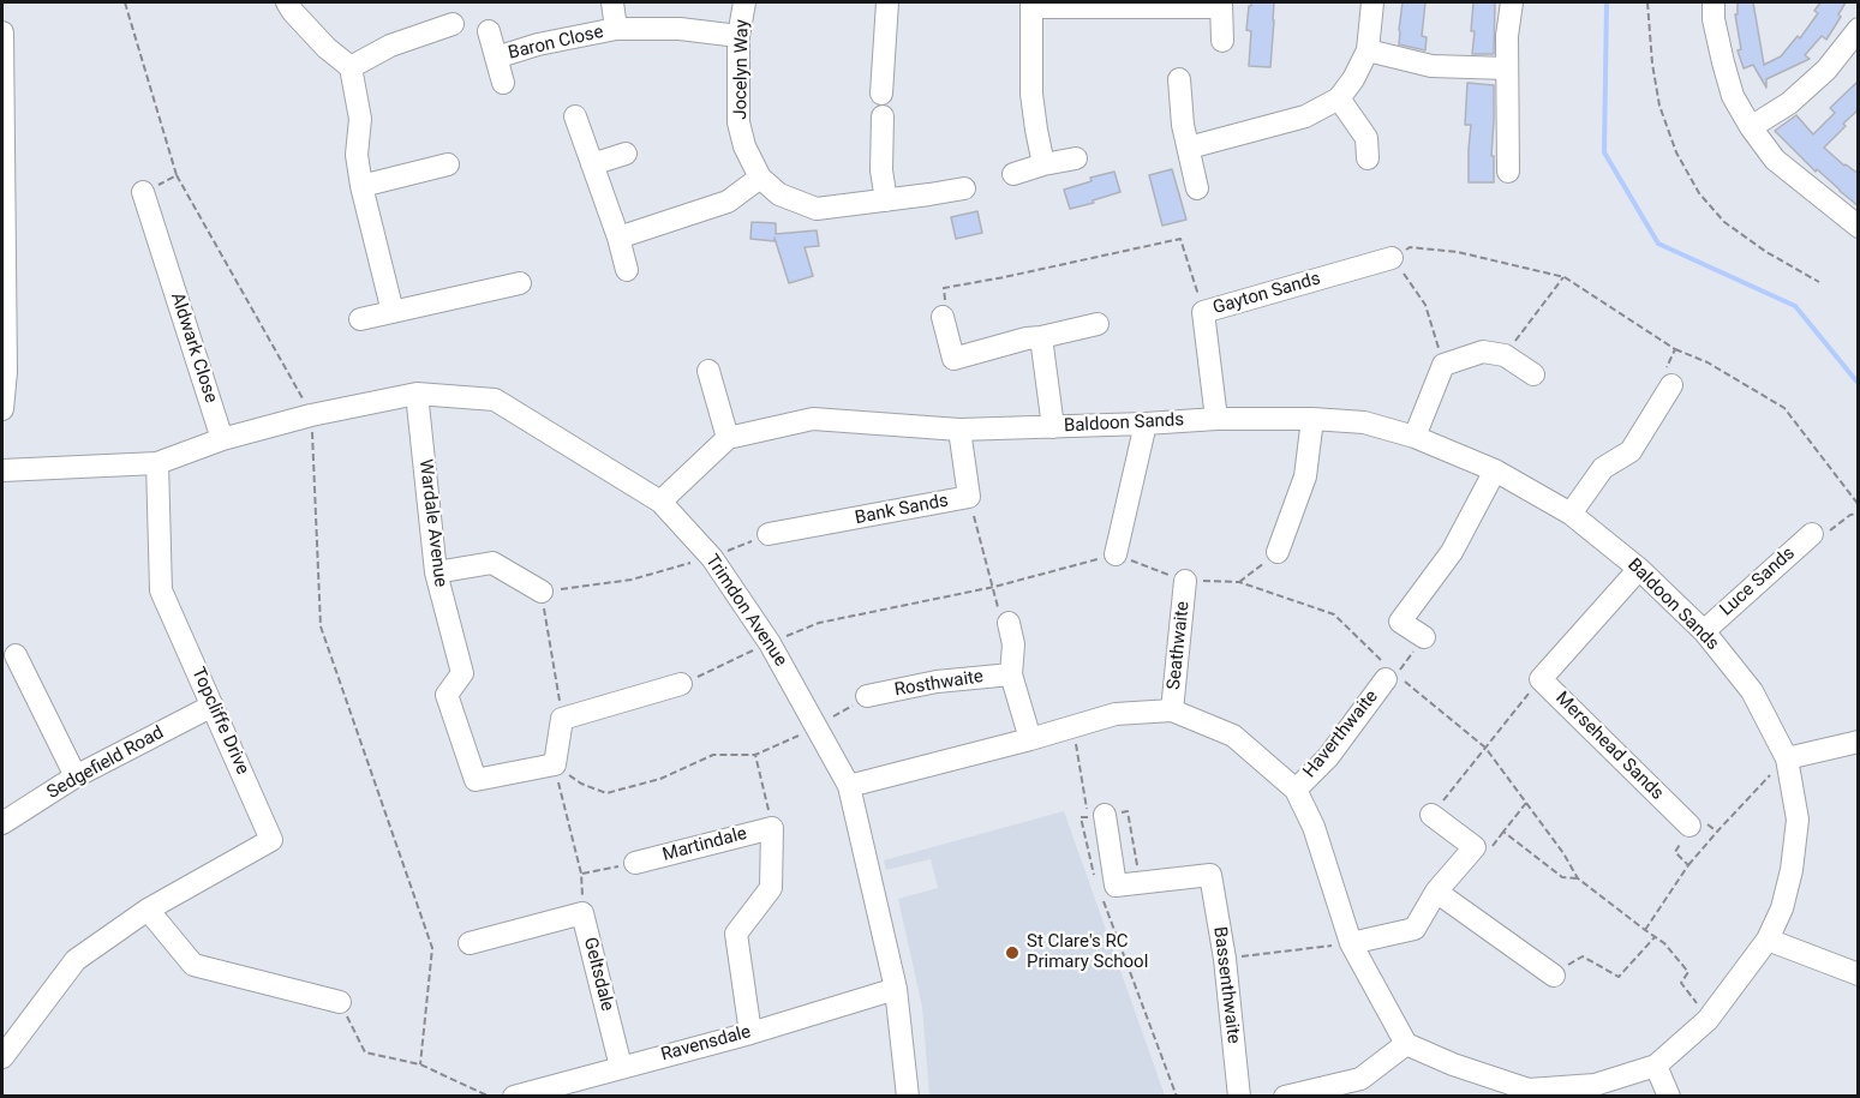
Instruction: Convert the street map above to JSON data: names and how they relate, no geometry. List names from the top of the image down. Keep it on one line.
{"streets":{"street":["Baron Close","Jocelyn Way","Gayton Sands","Aldwark Close","Baldoon Sands","Bank Sands","Wardale Avenue","Luce Sands","Trimdon Avenue","Seathwaite","Rosthwaite","Topcliffe Drive","Haverthwaite","Mersehead Sands","Sedgefield Road","Martindale","Geltsdale","Bassenthwaite","Ravensdale"]},"crossings":[["Baron Close","Jocelyn Way"],["Gayton Sands","Baldoon Sands"],["Aldwark Close","Trimdon Avenue"],["Baldoon Sands","Bank Sands"],["Baldoon Sands","Luce Sands"],["Baldoon Sands","Mersehead Sands"],["Wardale Avenue","Trimdon Avenue"],["Trimdon Avenue","Ravensdale"],["Topcliffe Drive","Sedgefield Road"],["Martindale","Ravensdale"],["Geltsdale","Ravensdale"]],"places":["St Clare's RC Primary School"]}
